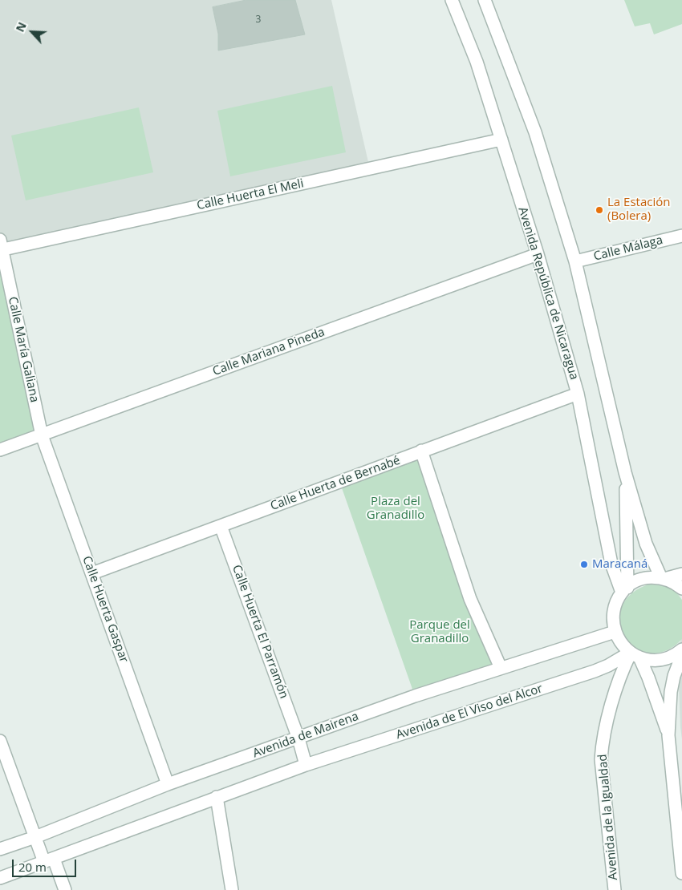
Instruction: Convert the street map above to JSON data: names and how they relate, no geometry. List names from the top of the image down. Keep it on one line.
{"streets":{"street":["Calle Huerta El Meli","Calle Málaga","Avenida República de Nicaragua","Calle María Galiana","Calle Mariana Pineda","Calle Huerta de Bernabé","Calle Huerta Gaspar","Calle Huerta El Parramón","Avenida de El Viso del Alcor","Avenida de Mairena","Avenida de la Igualdad"]},"crossings":[["Calle Huerta El Meli","Avenida República de Nicaragua"],["Calle Huerta El Meli","Calle María Galiana"],["Avenida República de Nicaragua","Calle Mariana Pineda"],["Avenida República de Nicaragua","Calle Huerta de Bernabé"],["Calle María Galiana","Calle Mariana Pineda"],["Calle María Galiana","Calle Huerta Gaspar"],["Calle Mariana Pineda","Calle Huerta Gaspar"],["Calle Huerta de Bernabé","Calle Huerta Gaspar"],["Calle Huerta de Bernabé","Calle Huerta El Parramón"],["Calle Huerta Gaspar","Avenida de Mairena"],["Calle Huerta El Parramón","Avenida de Mairena"],["Avenida de El Viso del Alcor","Avenida de la Igualdad"]],"parks":["Plaza del Granadillo","Parque del Granadillo"],"places":["La Estación (Bolera)","Maracaná"],"house_numbers":["3"],"scale_bar":"20 m","north":"top left"}
